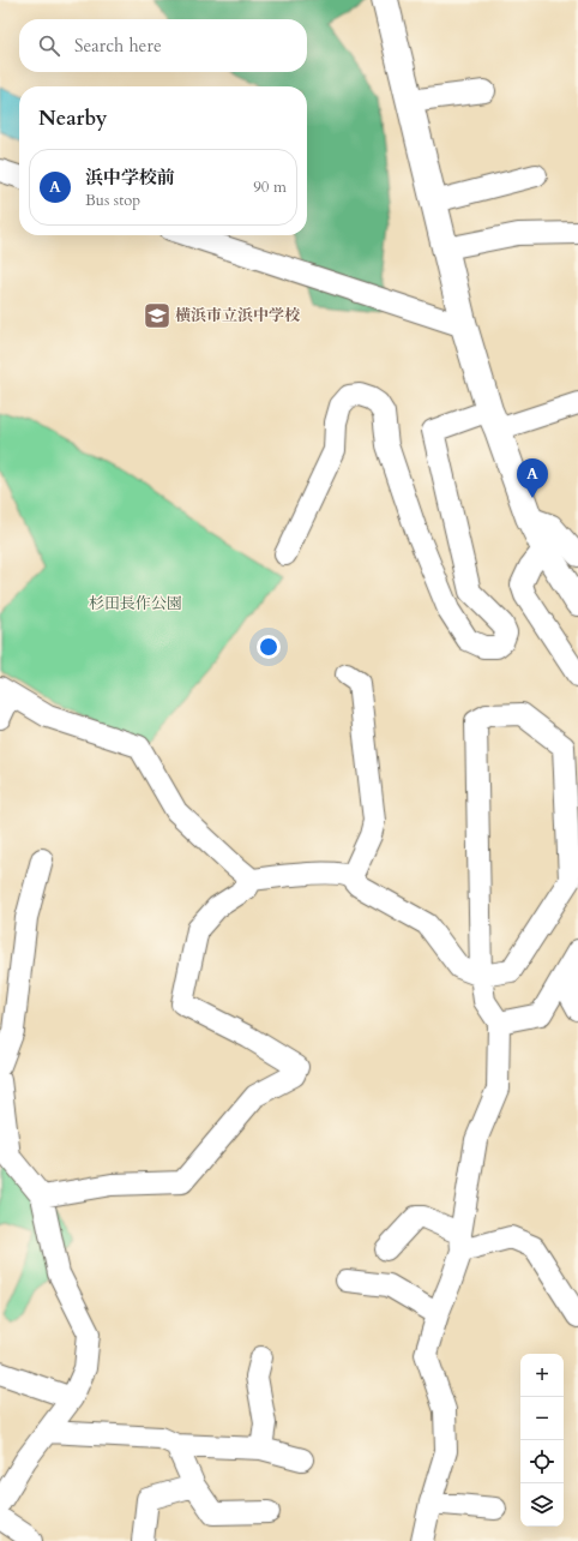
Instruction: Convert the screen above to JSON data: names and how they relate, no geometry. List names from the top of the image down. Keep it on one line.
{"parks":["杉田長作公園"],"places":{"school or university":["横浜市立浜中学校"]},"page":{"search":"Search here","heading":"Nearby","list":[{"mark":"A","name":"浜中学校前","note":"Bus stop","value":"90 m"}],"pins":"A","map_buttons":["+","−"]}}
